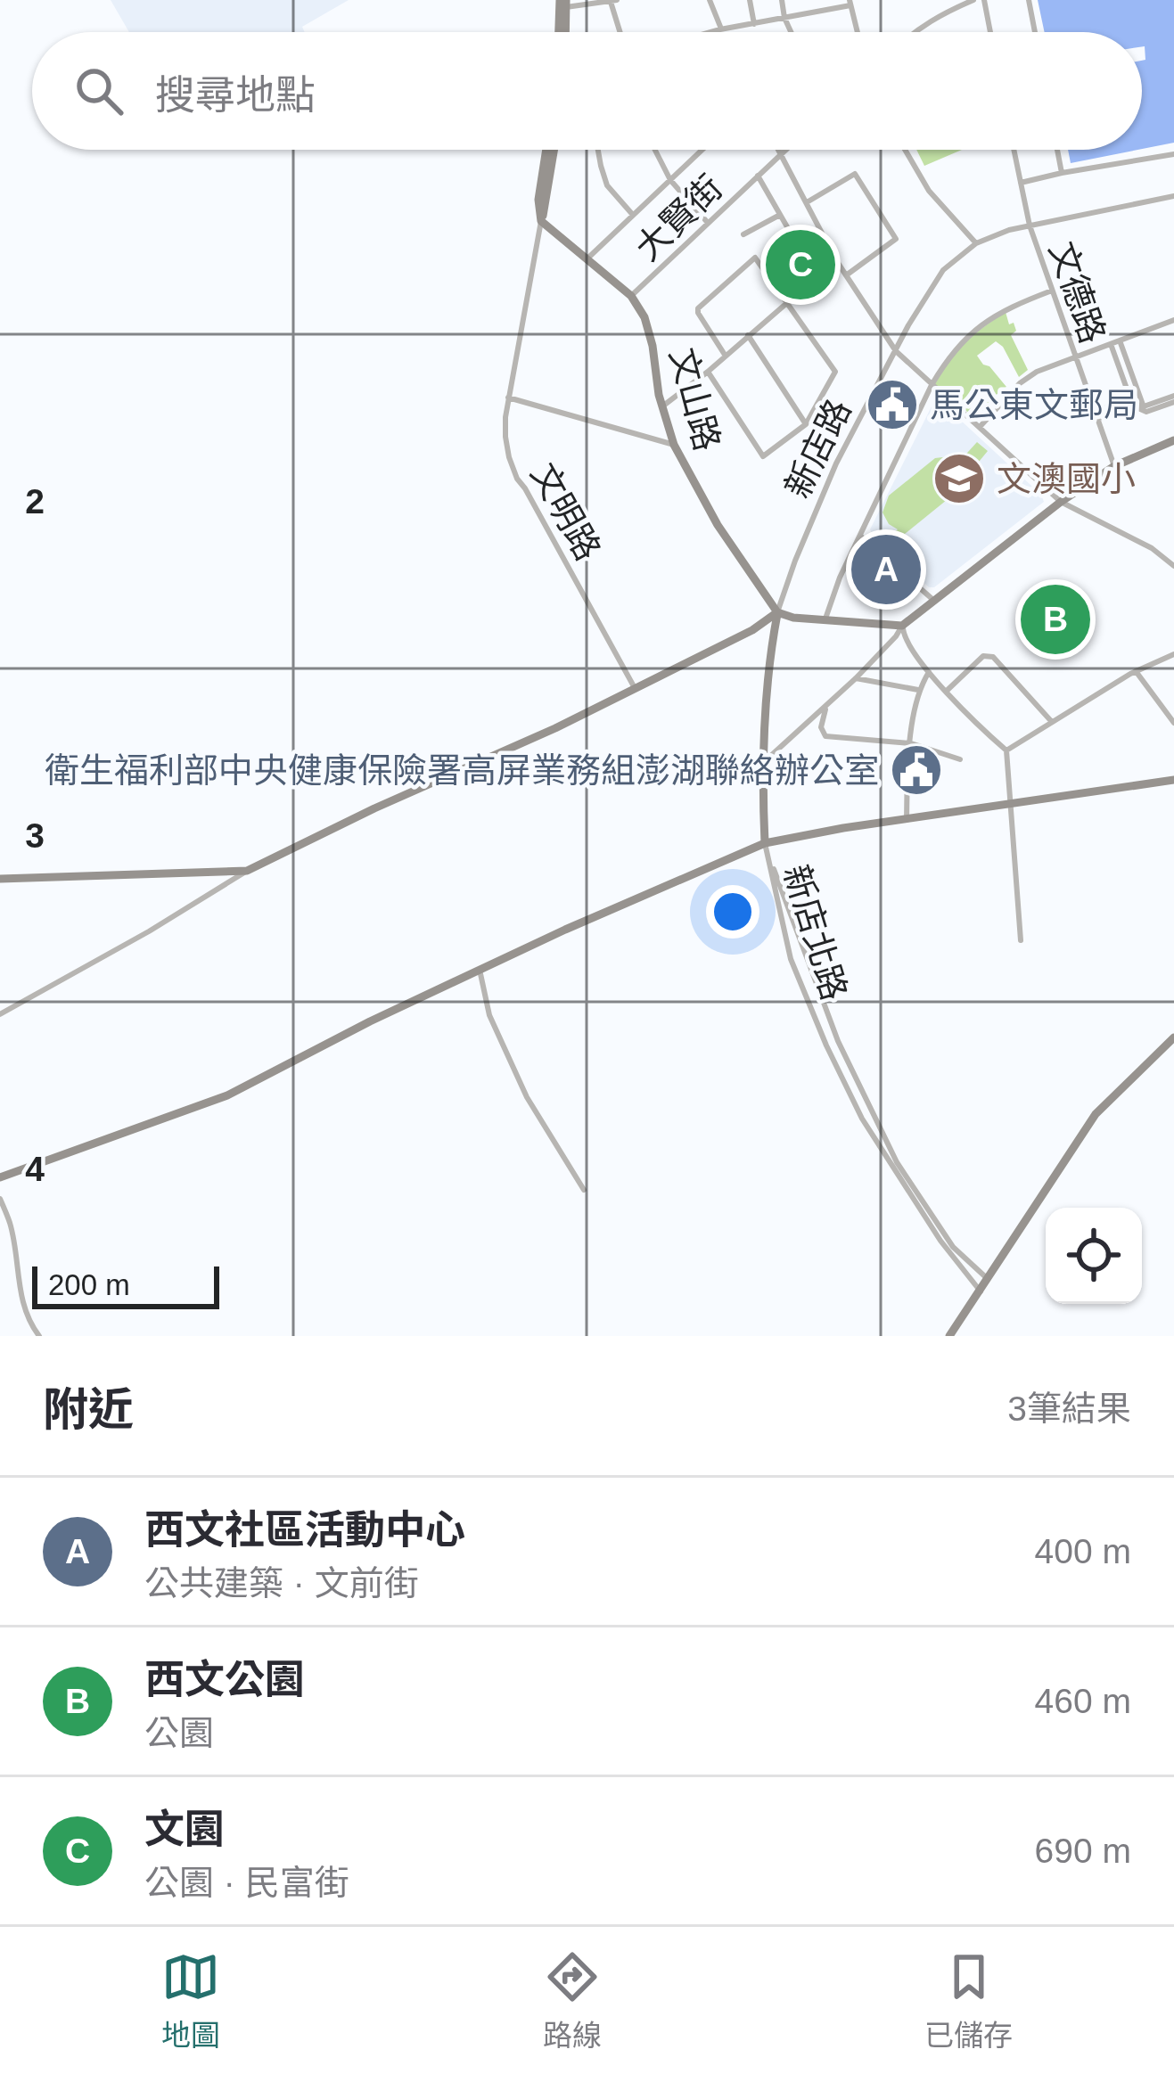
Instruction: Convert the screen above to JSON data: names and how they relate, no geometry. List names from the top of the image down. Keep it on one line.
{"streets":{"main road":["文山路","新店路"],"street":["大賢街","文德路","文明路","新店北路"]},"crossings":[["大賢街","文山路"],["文德路","新店路"],["文山路","新店路"],["文山路","文明路"],["新店路","新店北路"]],"places":{"public building":["馬公東文郵局","衛生福利部中央健康保險署高屏業務組澎湖聯絡辦公室"],"school or university":["文澳國小"]},"scale_bar":"200 m","page":{"search":"搜尋地點","pins":["C","A","B"],"scale":"200 m","heading":["附近","3筆結果"],"list":[{"mark":"A","name":"西文社區活動中心","note":"公共建築 · 文前街","value":"400 m"},{"mark":"B","name":"西文公園","note":"公園","value":"460 m"},{"mark":"C","name":"文園","note":"公園 · 民富街","value":"690 m"}],"nav":["地圖","路線","已儲存"]},"grid":{"rows":["2","3","4"]}}
